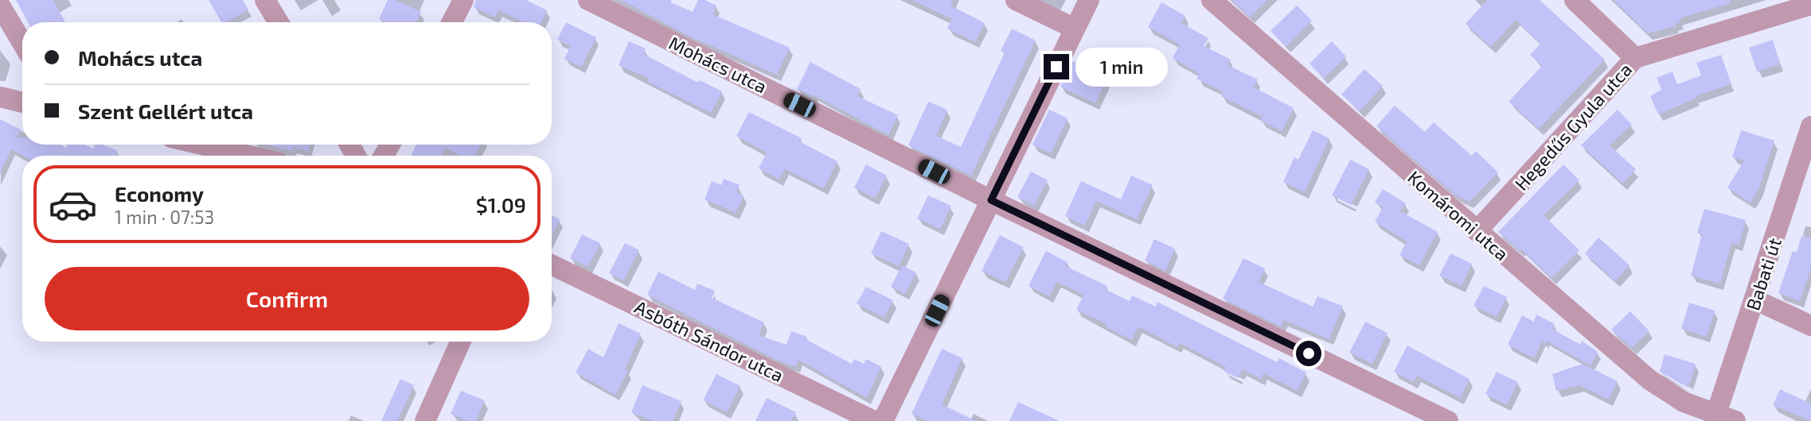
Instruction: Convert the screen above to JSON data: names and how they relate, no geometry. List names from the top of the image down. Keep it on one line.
{"streets":{"street":["Mohács utca","Hegedűs Gyula utca","Komáromi utca","Babati út","Asbóth Sándor utca"]},"crossings":[["Hegedűs Gyula utca","Komáromi utca"],["Komáromi utca","Babati út"]],"page":{"banner":["Mohács utca","Szent Gellért utca"],"bubble":"1 min","list":[{"name":"Economy","note":"1 min · 07:53","value":"$1.09"}],"buttons":"Confirm"}}
